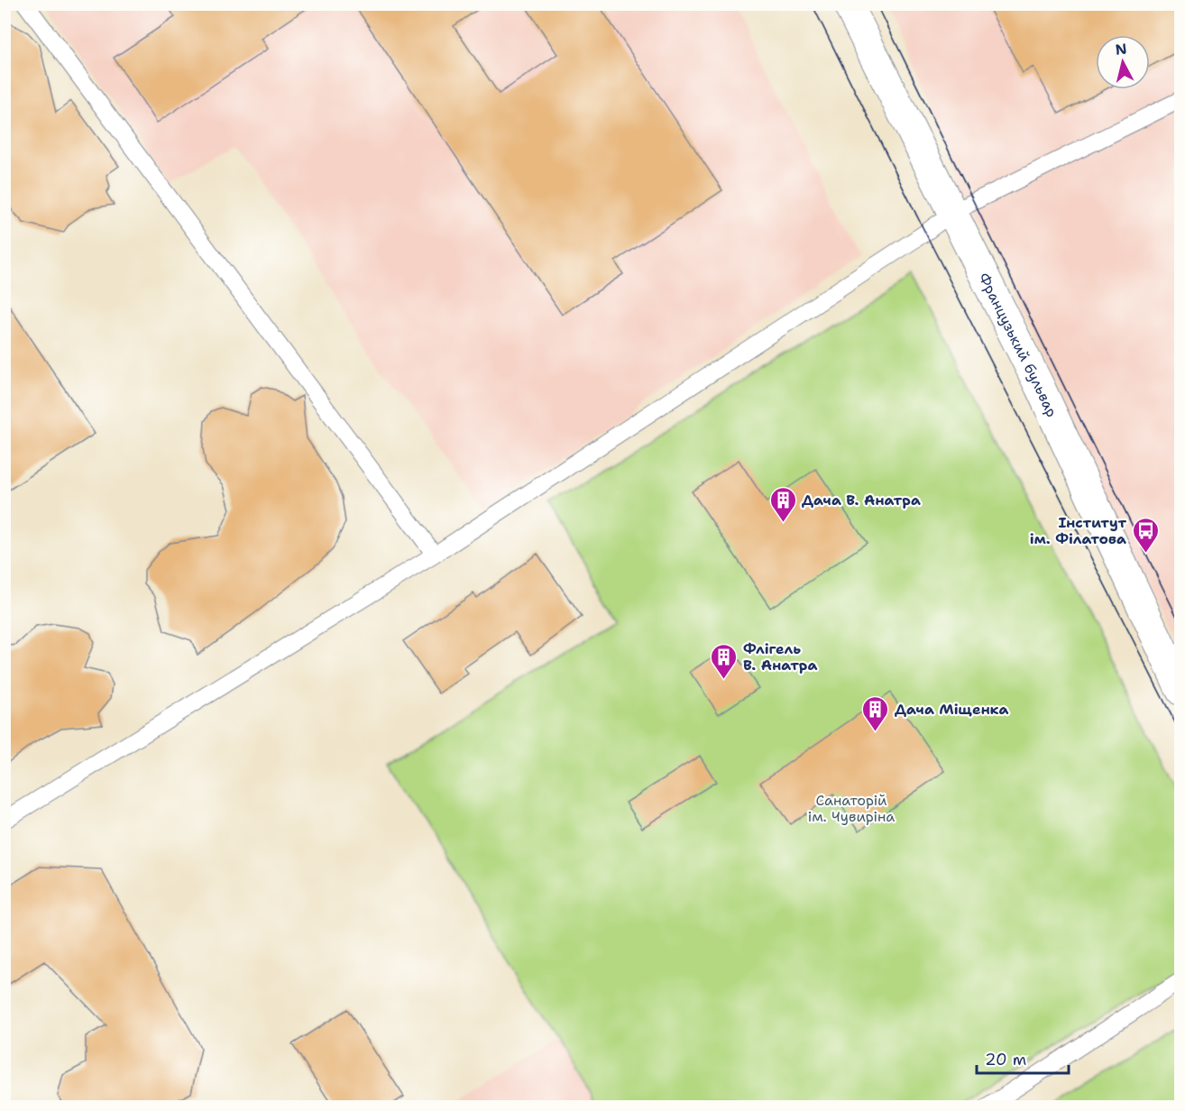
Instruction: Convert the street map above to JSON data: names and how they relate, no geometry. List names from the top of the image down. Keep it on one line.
{"streets":{"street":["Французький бульвар"]},"parks":["Санаторій ім. Чувиріна"],"places":{"building":["Дача В. Анатра","Флігель В. Анатра","Дача Міщенка"],"bus stop":["Інститут ім. Філатова"]},"scale_bar":"20 m","north":"top"}
